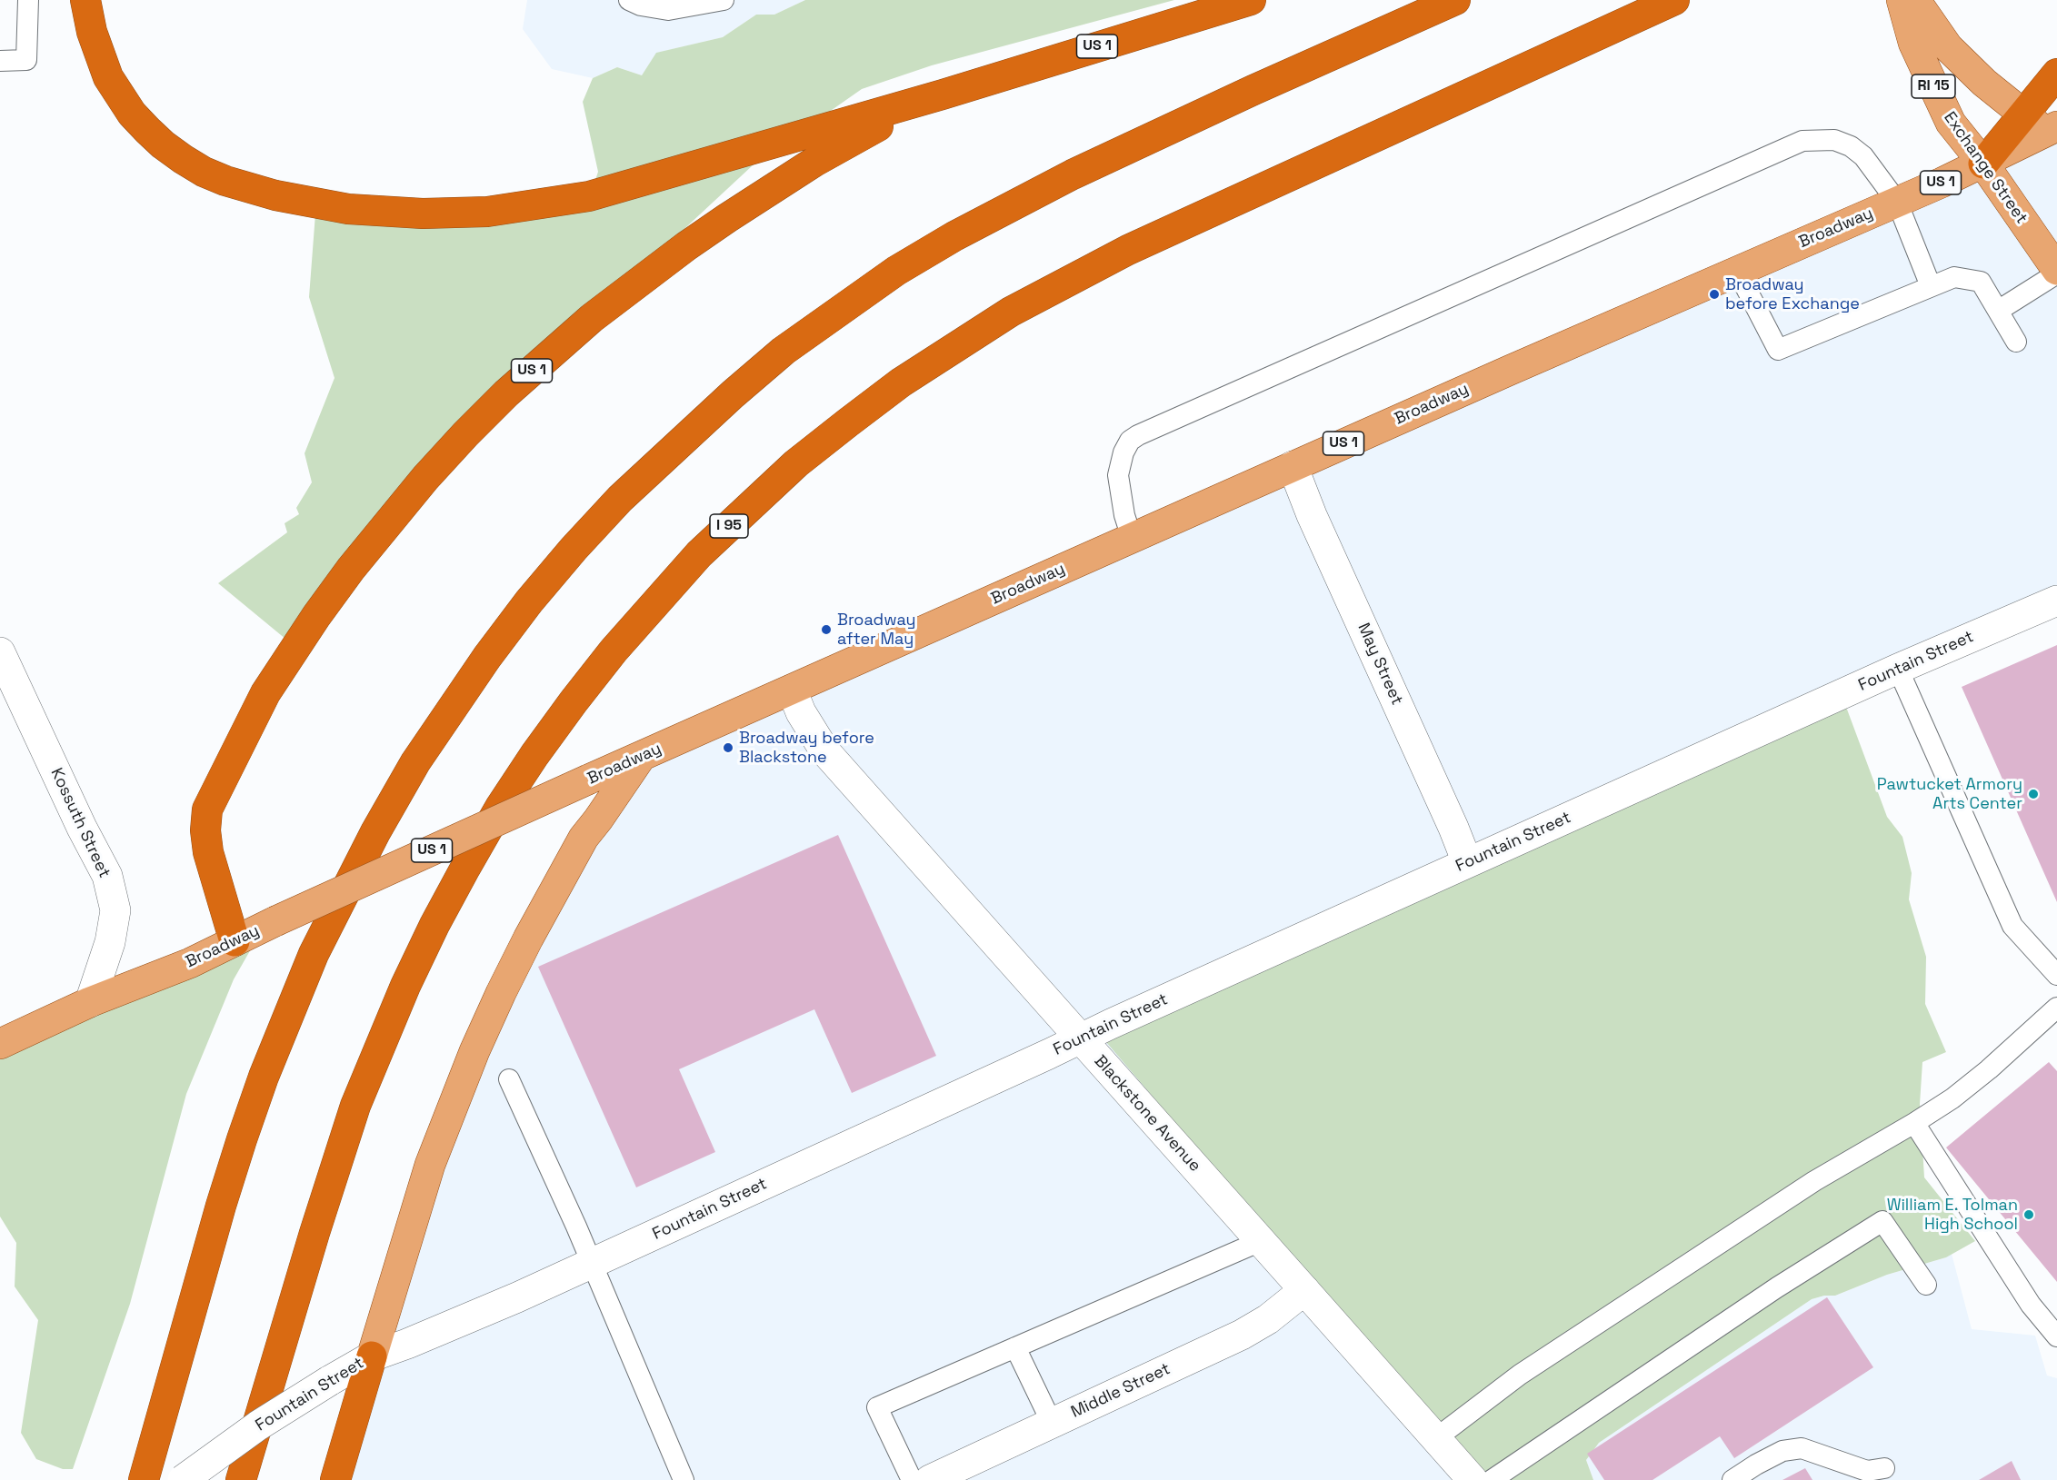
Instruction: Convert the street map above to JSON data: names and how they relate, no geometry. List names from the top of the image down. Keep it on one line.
{"streets":{"highway":["US 1","I 95"],"main road":["RI 15","Exchange Street","Broadway"],"street":["Fountain Street","May Street","Kossuth Street","Blackstone Avenue","Middle Street"]},"crossings":[["US 1","Exchange Street"],["US 1","Broadway"],["Exchange Street","Broadway"],["Broadway","May Street"],["Broadway","Kossuth Street"],["Broadway","Blackstone Avenue"],["Fountain Street","May Street"],["Fountain Street","Blackstone Avenue"],["Blackstone Avenue","Middle Street"]],"places":["Broadway before Exchange","Broadway after May","Broadway before Blackstone","Pawtucket Armory Arts Center","William E. Tolman High School"]}
